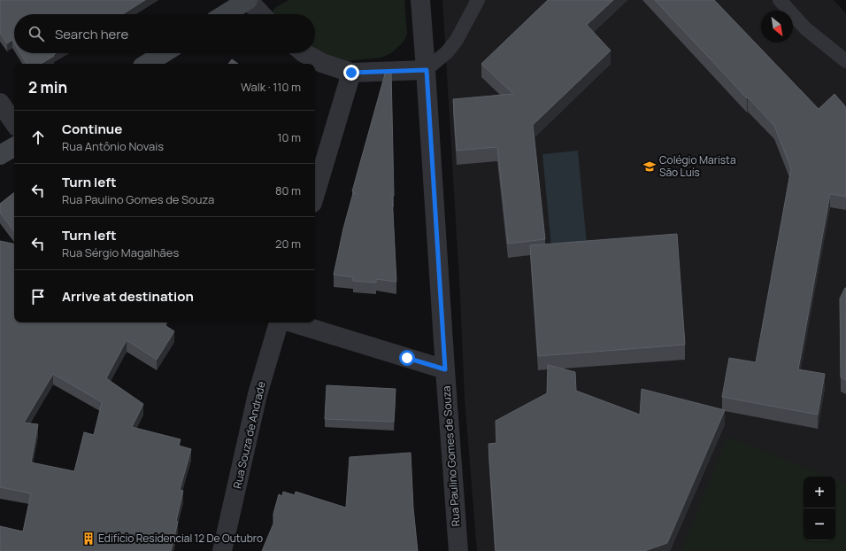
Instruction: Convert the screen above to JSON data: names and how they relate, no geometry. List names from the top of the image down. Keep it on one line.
{"streets":{"street":["Rua Souza de Andrade","Rua Paulino Gomes de Souza"]},"places":{"school or university":["Colégio Marista São Luís"],"building":["Edifício Residencial 12 De Outubro"]},"north":"bottom right","page":{"search":"Search here","heading":["2 min","Walk · 110 m"],"list":[["Continue","Rua Antônio Novais","10 m"],["Turn left","Rua Paulino Gomes de Souza","80 m"],["Turn left","Rua Sérgio Magalhães","20 m"],"Arrive at destination"],"map_buttons":["+","−"]}}
